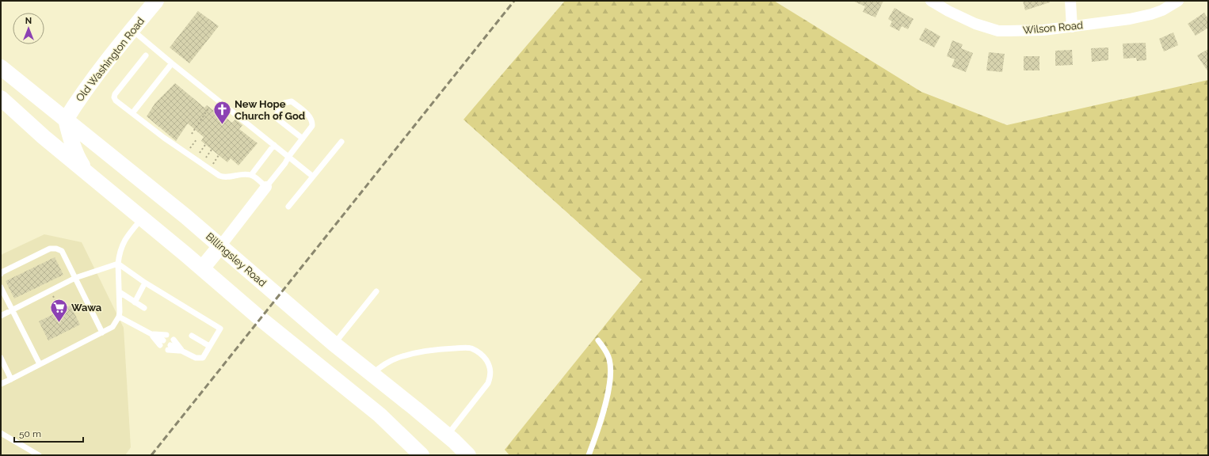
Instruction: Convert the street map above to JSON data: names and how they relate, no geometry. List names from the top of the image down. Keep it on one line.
{"streets":{"main road":["Old Washington Road","Billingsley Road"],"street":["Wilson Road"]},"crossings":[["Old Washington Road","Billingsley Road"]],"places":{"church":["New Hope Church of God"],"supermarket":["Wawa"]},"scale_bar":"50 m","north":"top"}
